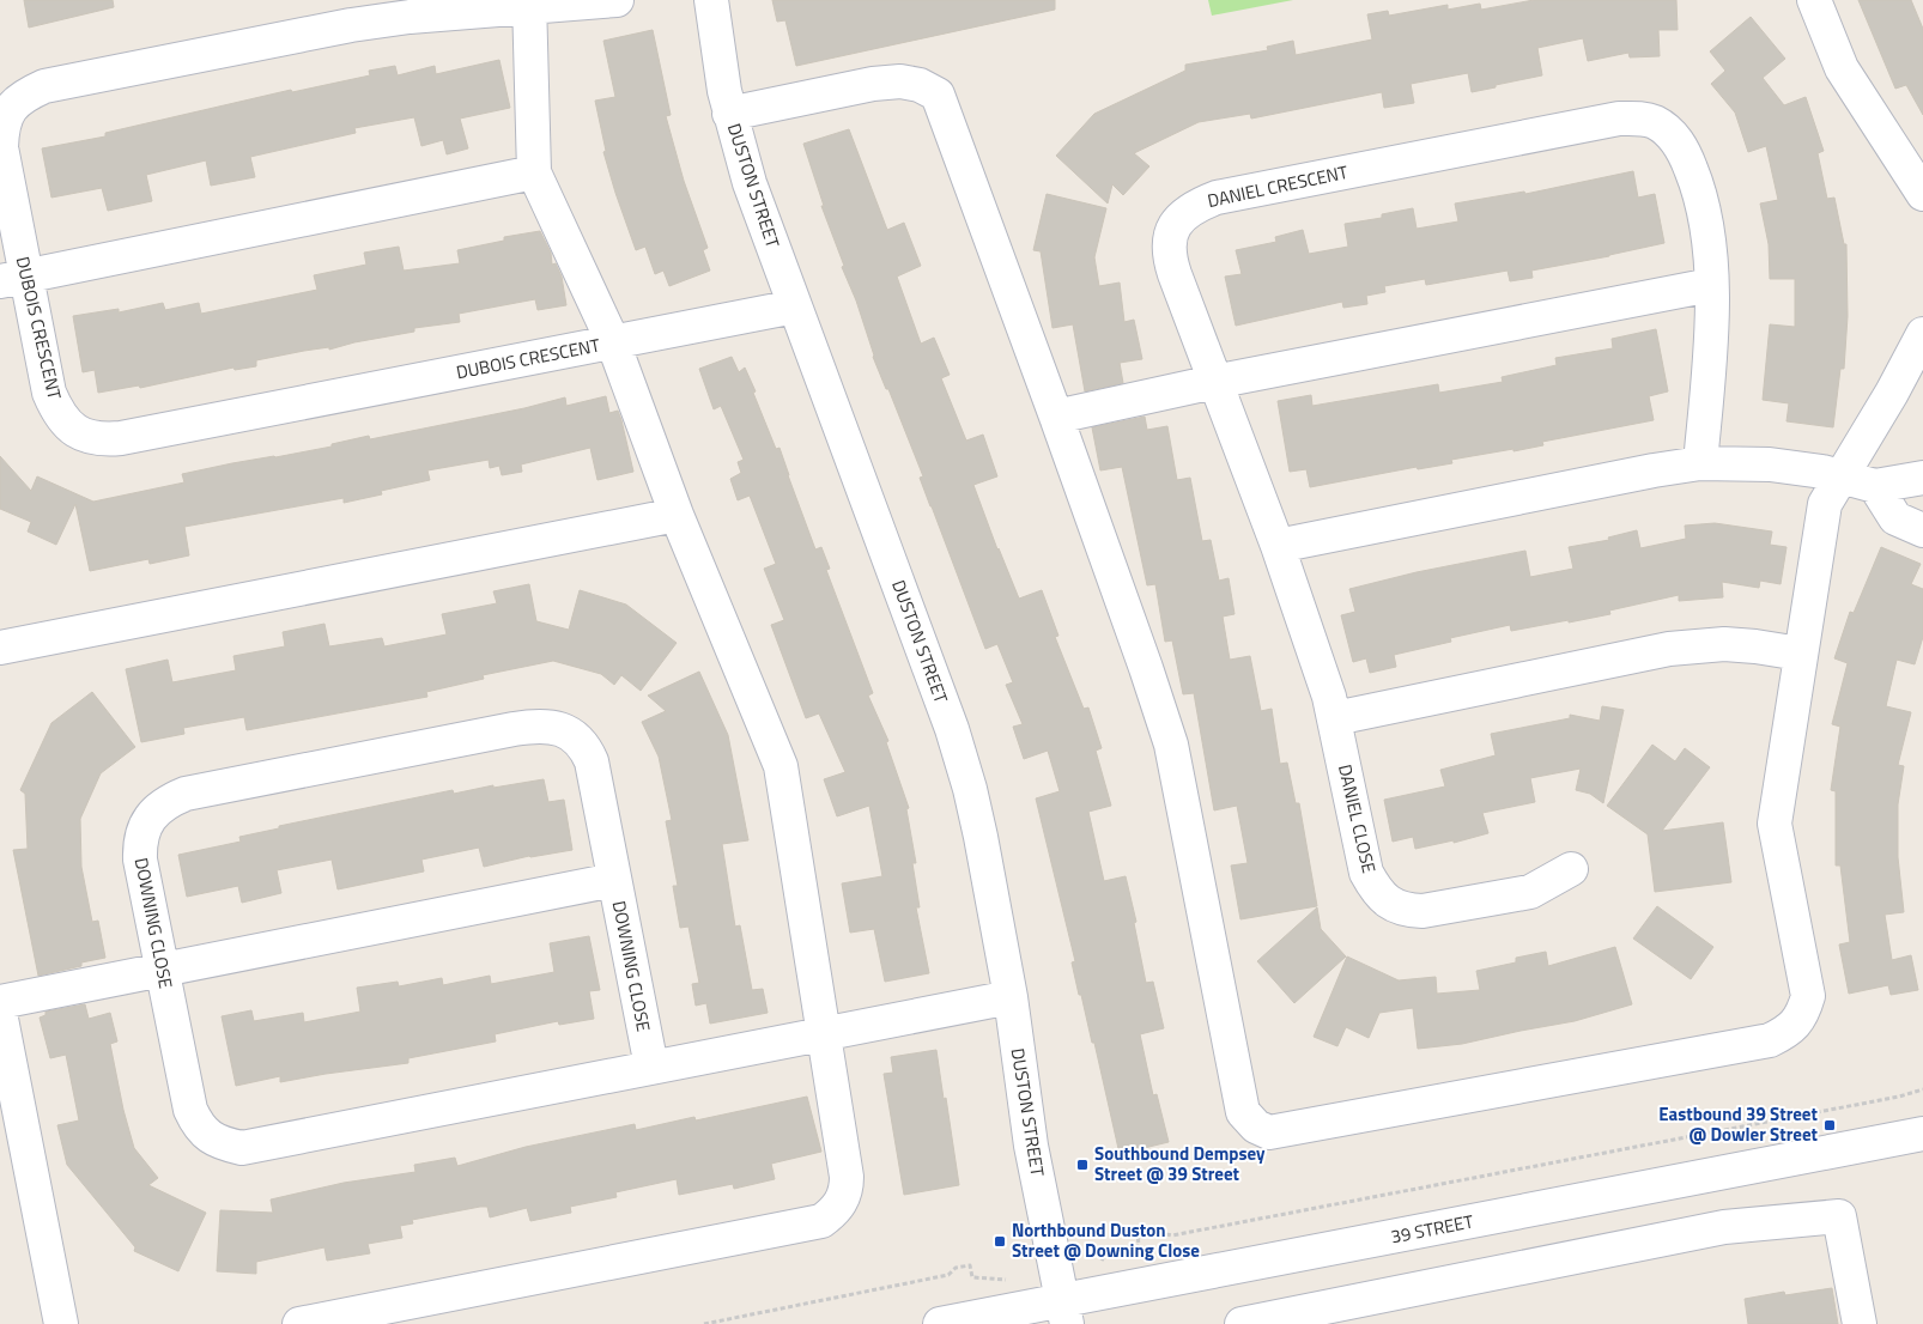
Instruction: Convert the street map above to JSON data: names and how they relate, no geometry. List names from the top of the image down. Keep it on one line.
{"streets":{"street":["DUSTON STREET","DANIEL CRESCENT","DUBOIS CRESCENT","DANIEL CLOSE","DOWNING CLOSE","39 STREET"]},"crossings":[["DUSTON STREET","DUBOIS CRESCENT"],["DUSTON STREET","DOWNING CLOSE"],["DUSTON STREET","39 STREET"],["DANIEL CRESCENT","DANIEL CLOSE"]],"places":{"transit":["Eastbound 39 Street @ Dowler Street","Southbound Dempsey Street @ 39 Street","Northbound Duston Street @ Downing Close"]}}
